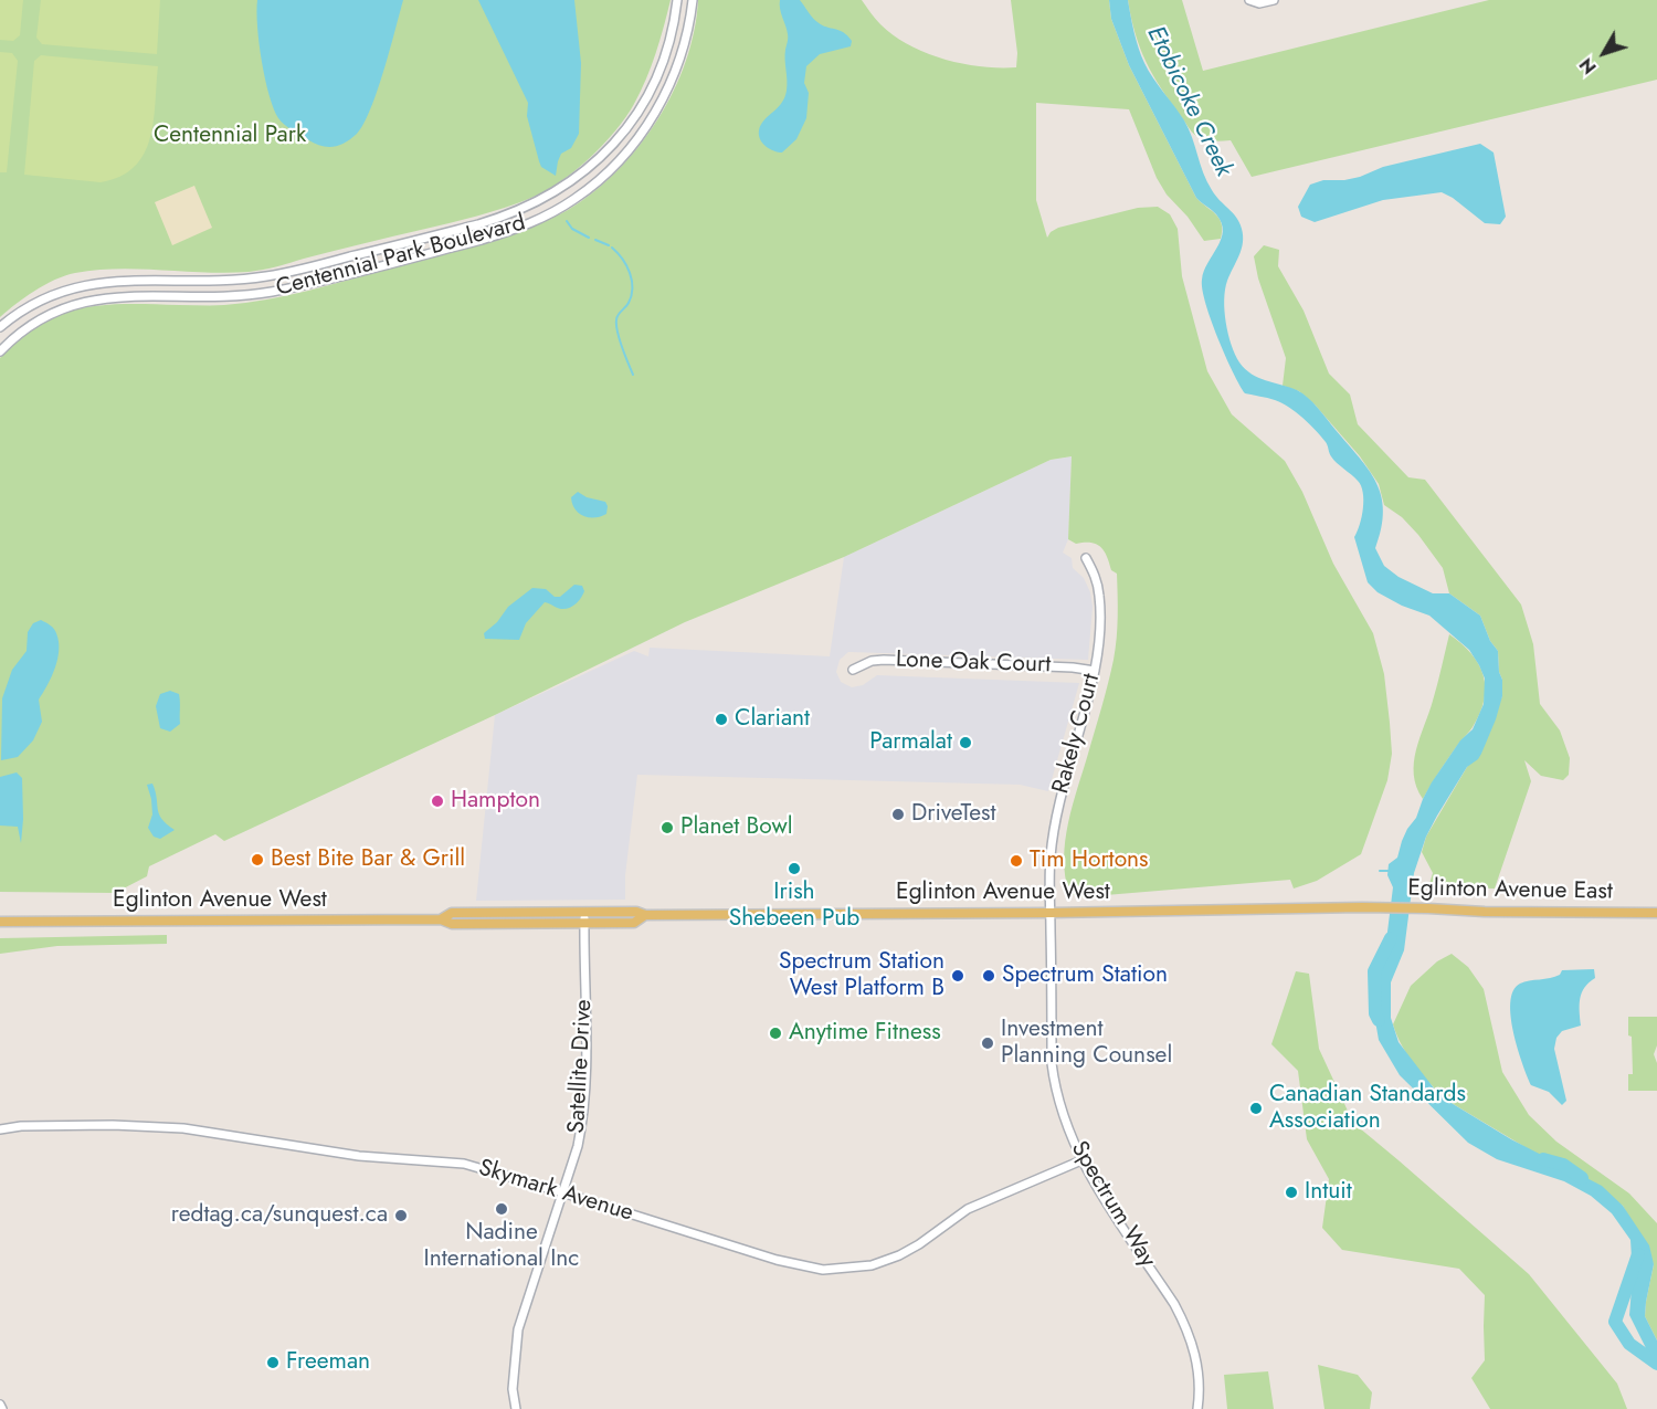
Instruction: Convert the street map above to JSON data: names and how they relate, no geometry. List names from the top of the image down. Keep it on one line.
{"streets":{"main road":["Eglinton Avenue East","Eglinton Avenue West"],"street":["Centennial Park Boulevard","Lone Oak Court","Rakely Court","Satellite Drive","Skymark Avenue","Spectrum Way"]},"crossings":[["Lone Oak Court","Rakely Court"],["Rakely Court","Eglinton Avenue West"],["Rakely Court","Spectrum Way"],["Eglinton Avenue East","Eglinton Avenue West"],["Eglinton Avenue West","Satellite Drive"],["Eglinton Avenue West","Spectrum Way"],["Satellite Drive","Skymark Avenue"],["Skymark Avenue","Spectrum Way"]],"water":["Etobicoke Creek"],"parks":["Centennial Park"],"places":["Clariant","Parmalat","Hampton","DriveTest","Planet Bowl","Best Bite Bar & Grill","Tim Hortons","Irish Shebeen Pub","Spectrum Station West Platform B","Spectrum Station","Anytime Fitness","Investment Planning Counsel","Canadian Standards Association","Intuit","Nadine International Inc","redtag.ca/sunquest.ca","Freeman"],"north":"bottom left"}
